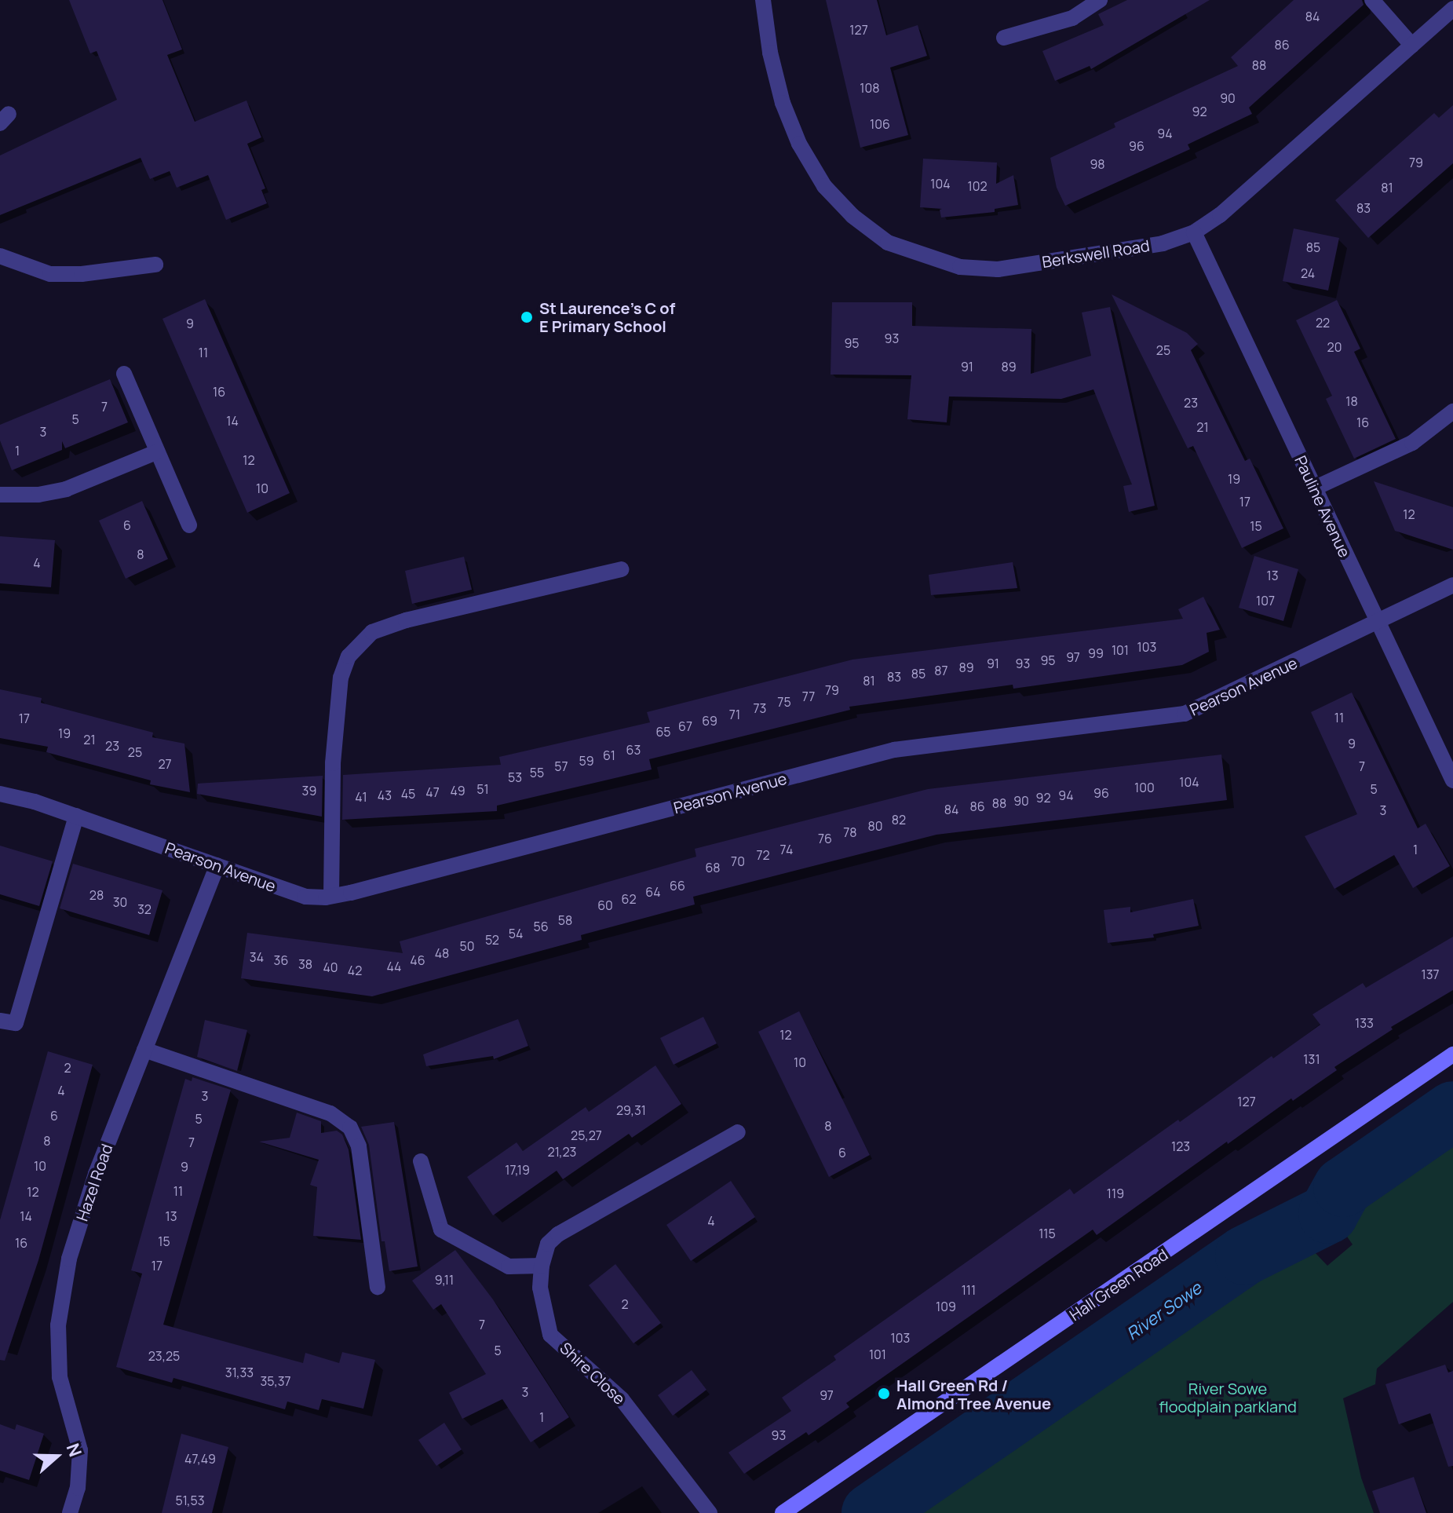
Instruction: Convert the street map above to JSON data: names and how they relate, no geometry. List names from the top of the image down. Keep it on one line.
{"streets":{"main road":["Hall Green Road"],"street":["Berkswell Road","Pauline Avenue","Pearson Avenue","Hazel Road","Shire Close"]},"crossings":[["Berkswell Road","Pauline Avenue"],["Pauline Avenue","Pearson Avenue"],["Pearson Avenue","Hazel Road"]],"water":["River Sowe"],"parks":["River Sowe floodplain parkland"],"places":["St Laurence's C of E Primary School","Hall Green Rd / Almond Tree Avenue"],"house_numbers":["84","127","86","88","108","90","92","106","94","96","79","98","104","102","81","83","85","24","22","9","93","95","20","25","11","91","89","16","18","23","7","5","14","16","21","3","1","12","19","10","17","12","6","15","8","4","13","107","103","101","99","97","95","91","93","89","87","85","83","81","79","77","75","73","71","11","17","69","67","65","19","21","9","23","63","25","61","59","27","57","7","55","53","104","100","51","5","39","49","47","96","45","43","94","41","92","90","88","86","84","3","82","80","78","76","74","1","72","70","68","66","64","28","62","30","60","32","58","56","54","52","50","48","34","36","46","38","44","40","42","137","133","12","131","10","2","4","3","127","29,31","6","5","8","25,27","8","7","123","21,23","6","10","9","17,19","11","12","119","14","13","4","115","15","16","17","9,11","111","2","109","7","103","5","101","23,25","31,33","35,37","3","97","1","93","47,49","51,53"],"north":"right"}
